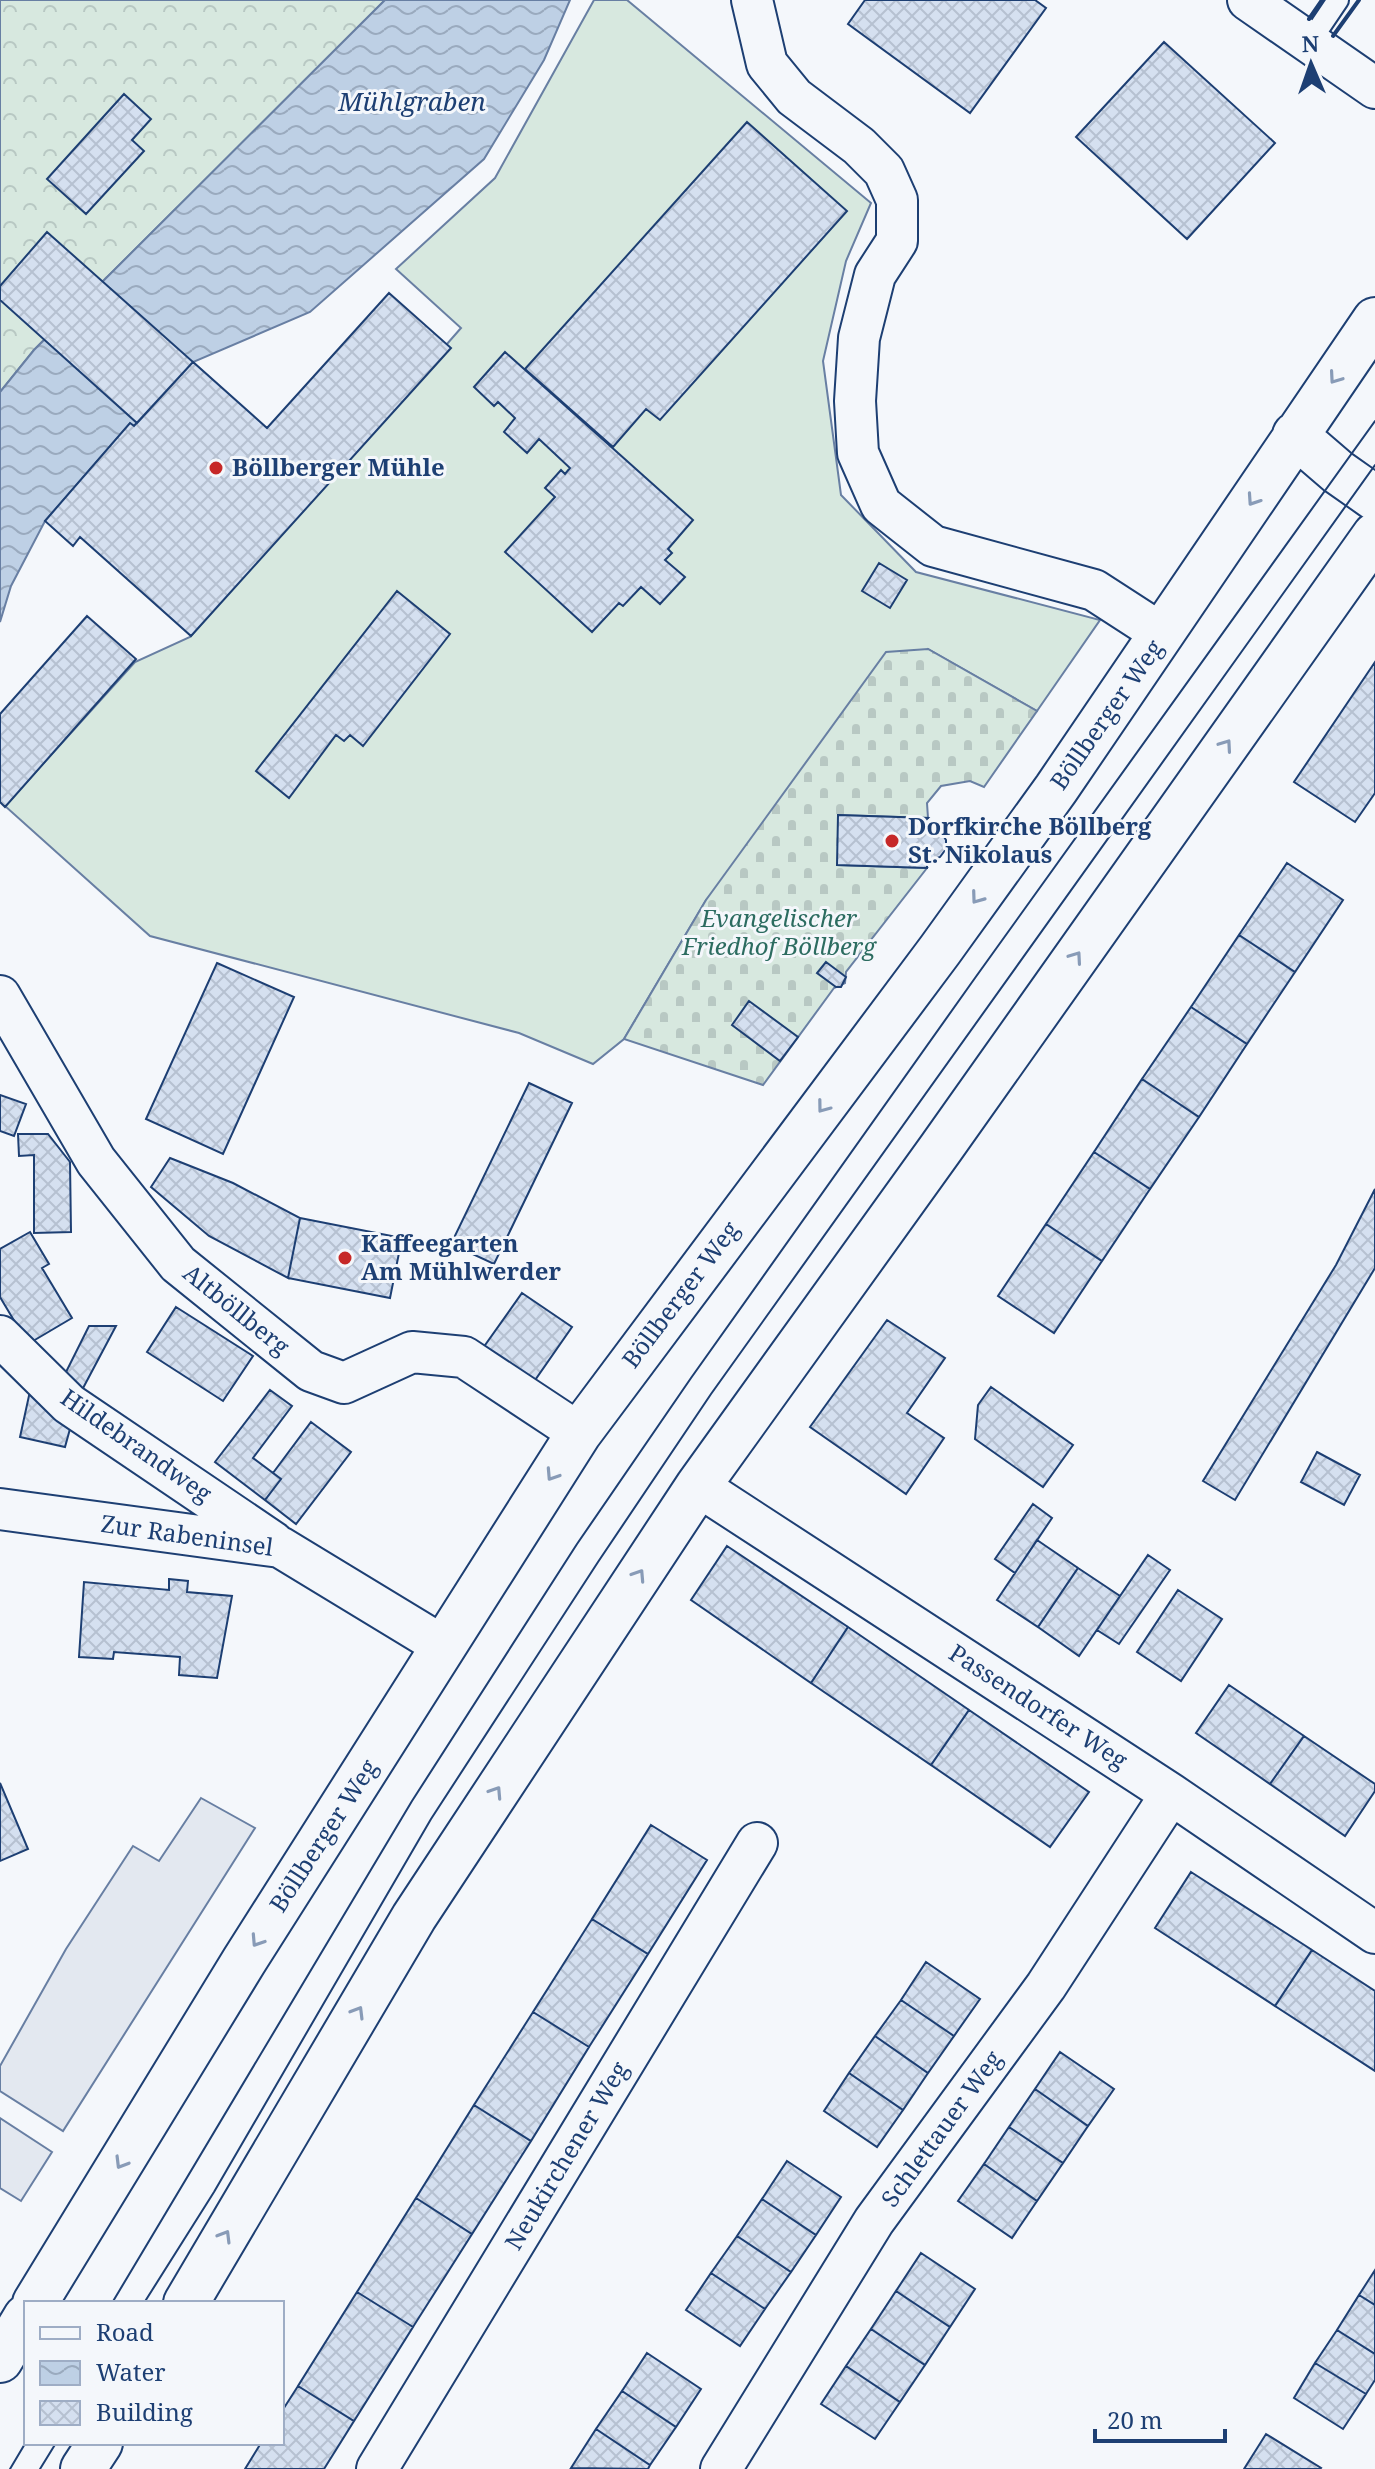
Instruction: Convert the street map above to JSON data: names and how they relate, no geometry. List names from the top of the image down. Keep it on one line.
{"streets":{"street":["Böllberger Weg","Altböllberg","Hildebrandweg","Zur Rabeninsel","Passendorfer Weg","Schlettauer Weg","Neukirchener Weg"]},"crossings":[["Böllberger Weg","Altböllberg"],["Böllberger Weg","Zur Rabeninsel"],["Hildebrandweg","Zur Rabeninsel"],["Passendorfer Weg","Schlettauer Weg"]],"water":["Mühlgraben"],"parks":["Evangelischer Friedhof Böllberg"],"places":["Böllberger Mühle","Dorfkirche Böllberg St. Nikolaus","Kaffeegarten Am Mühlwerder"],"legend":["Road","Water","Building"],"scale_bar":"20 m","north":"top"}
